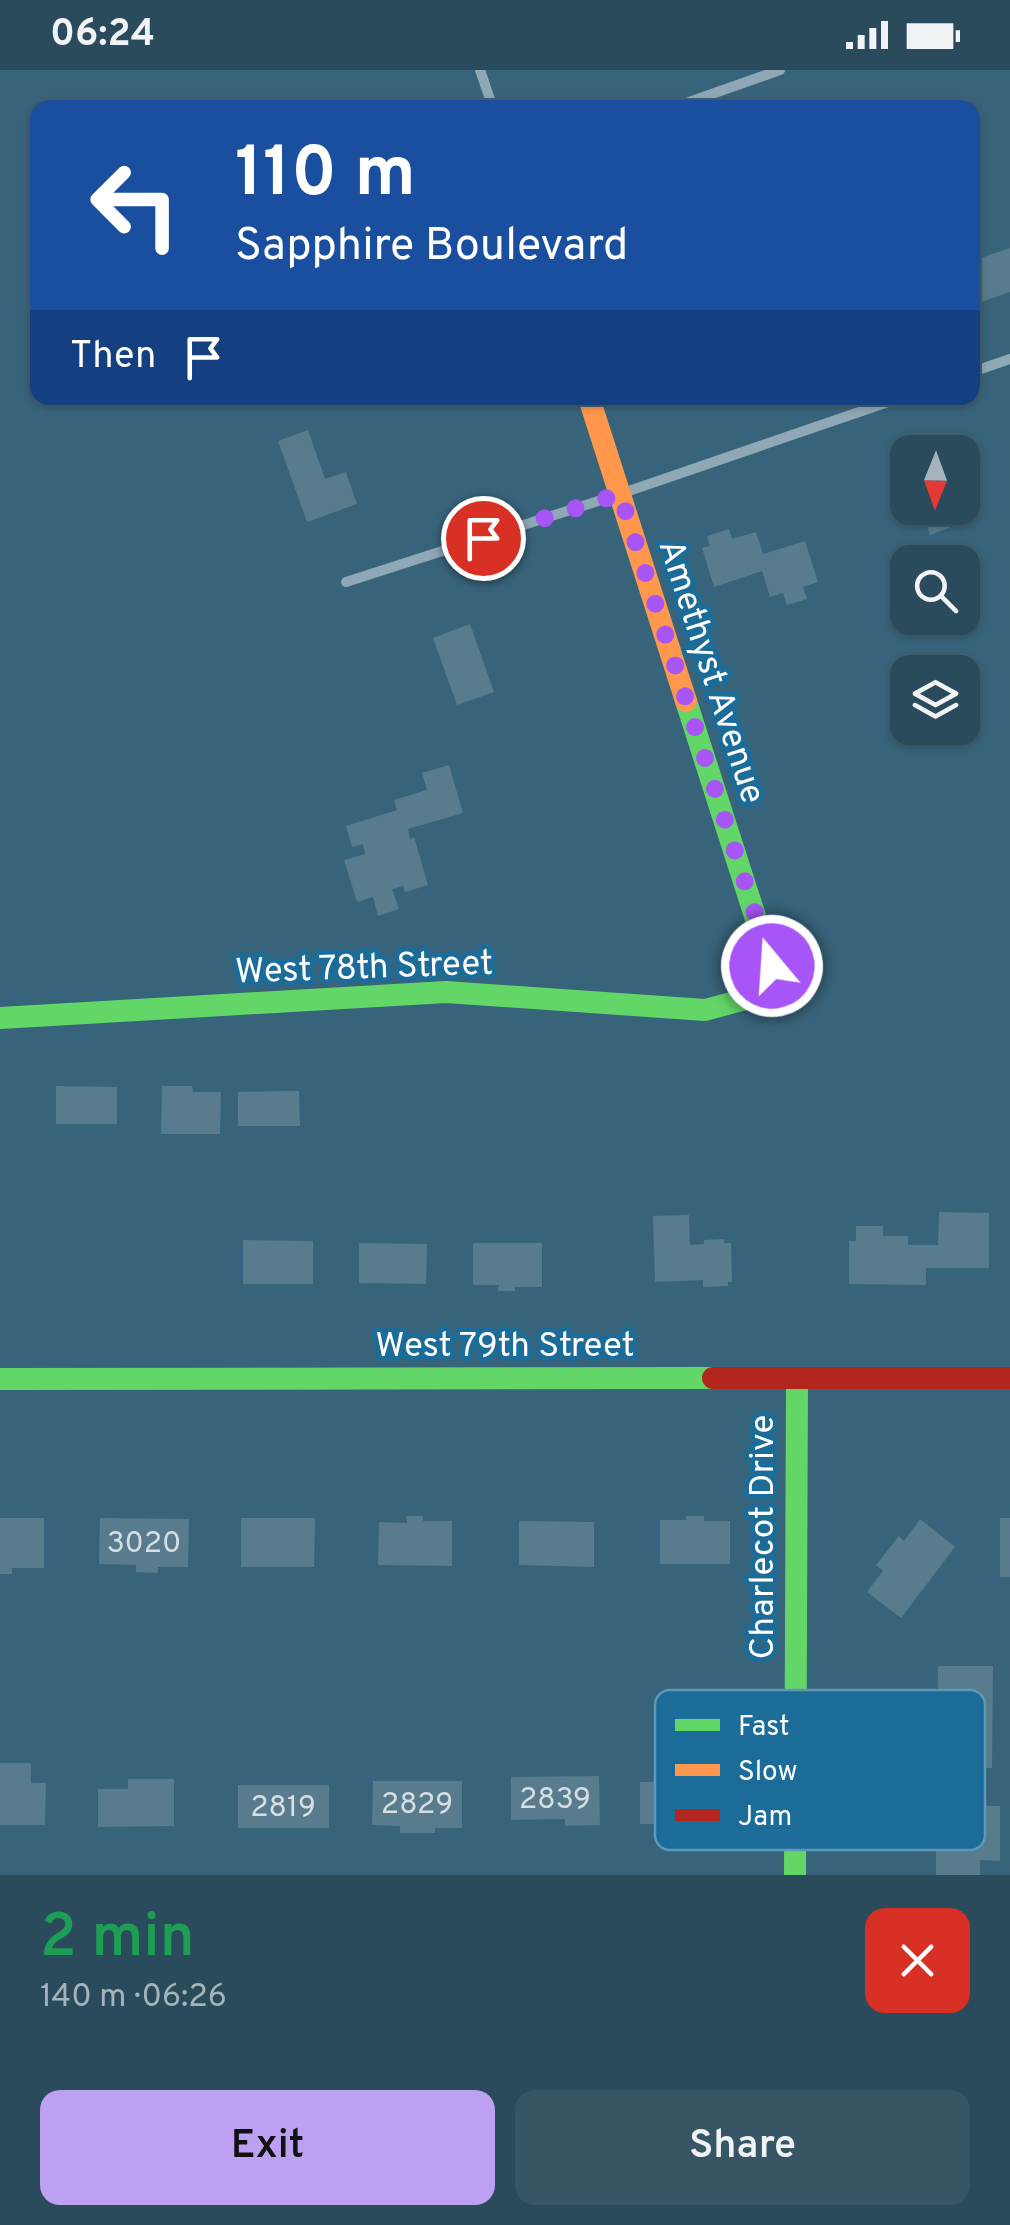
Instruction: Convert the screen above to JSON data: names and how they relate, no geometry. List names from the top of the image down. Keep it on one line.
{"streets":{"street":["Amethyst Avenue","West 78th Street","West 79th Street","Charlecot Drive"]},"crossings":[["Amethyst Avenue","West 78th Street"],["West 79th Street","Charlecot Drive"]],"house_numbers":["3020","2839","2829","2819"],"legend":["Fast","Slow","Jam"],"north":"bottom","page":{"status":"06:24","turn":["110 m","Sapphire Boulevard"],"then":"Then","heading":["2 min","140 m · 06:26"],"buttons":["Exit","Share"]}}
